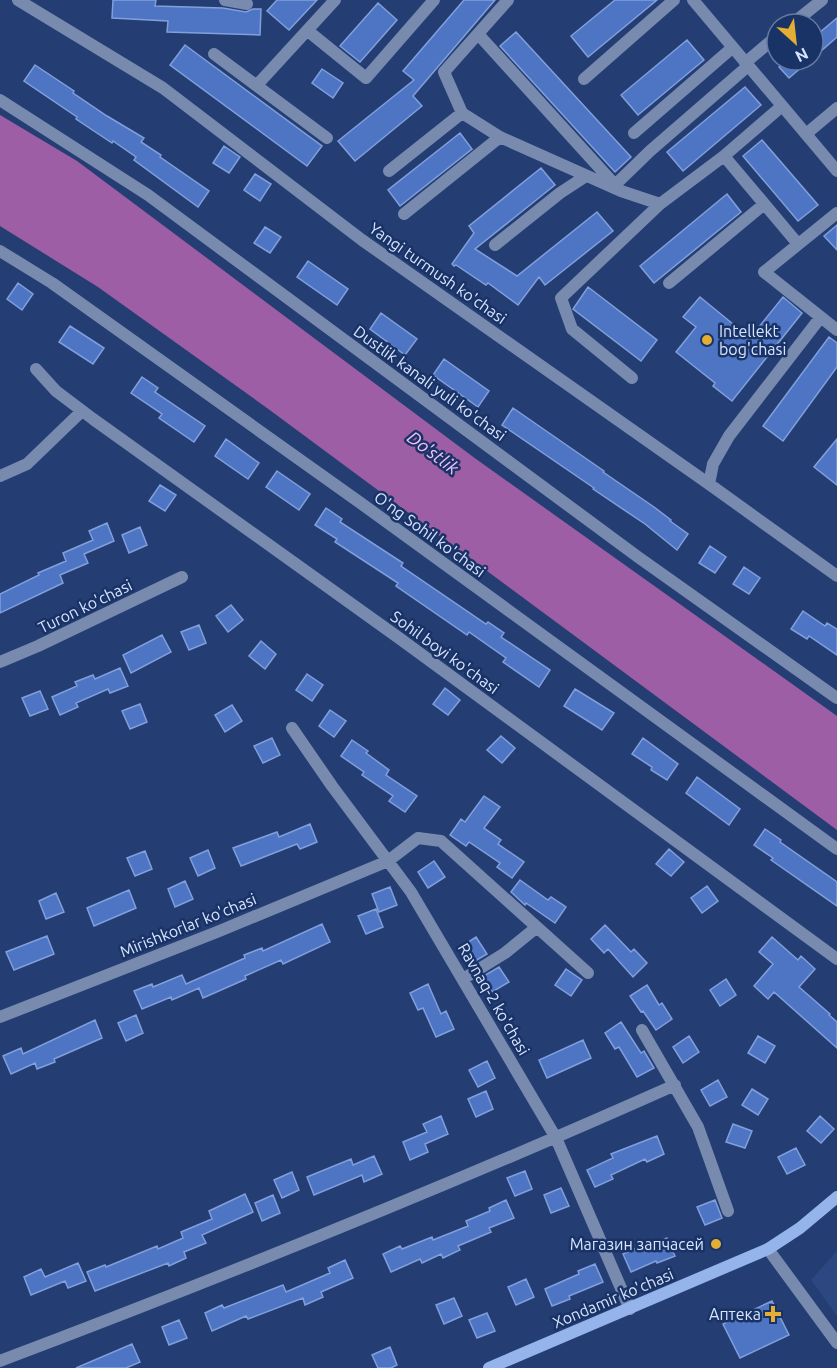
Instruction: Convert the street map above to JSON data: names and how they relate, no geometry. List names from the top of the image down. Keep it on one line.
{"streets":{"main road":["Xondamir ko'chasi"],"street":["Yangi turmush ko'chasi","Dustlik kanali yuli ko'chasi","O'ng Sohil ko'chasi","Turon ko'chasi","Sohil boyi ko'chasi","Mirishkorlar ko'chasi","Ravnaq-2 ko'chasi"]},"crossings":[["Mirishkorlar ko'chasi","Ravnaq-2 ko'chasi"],["Ravnaq-2 ko'chasi","Xondamir ko'chasi"]],"water":["Do'stlik"],"places":{"other":["Intellekt bog'chasi","Магазин запчасей"],"health":["Аптека"]},"north":"bottom right"}
